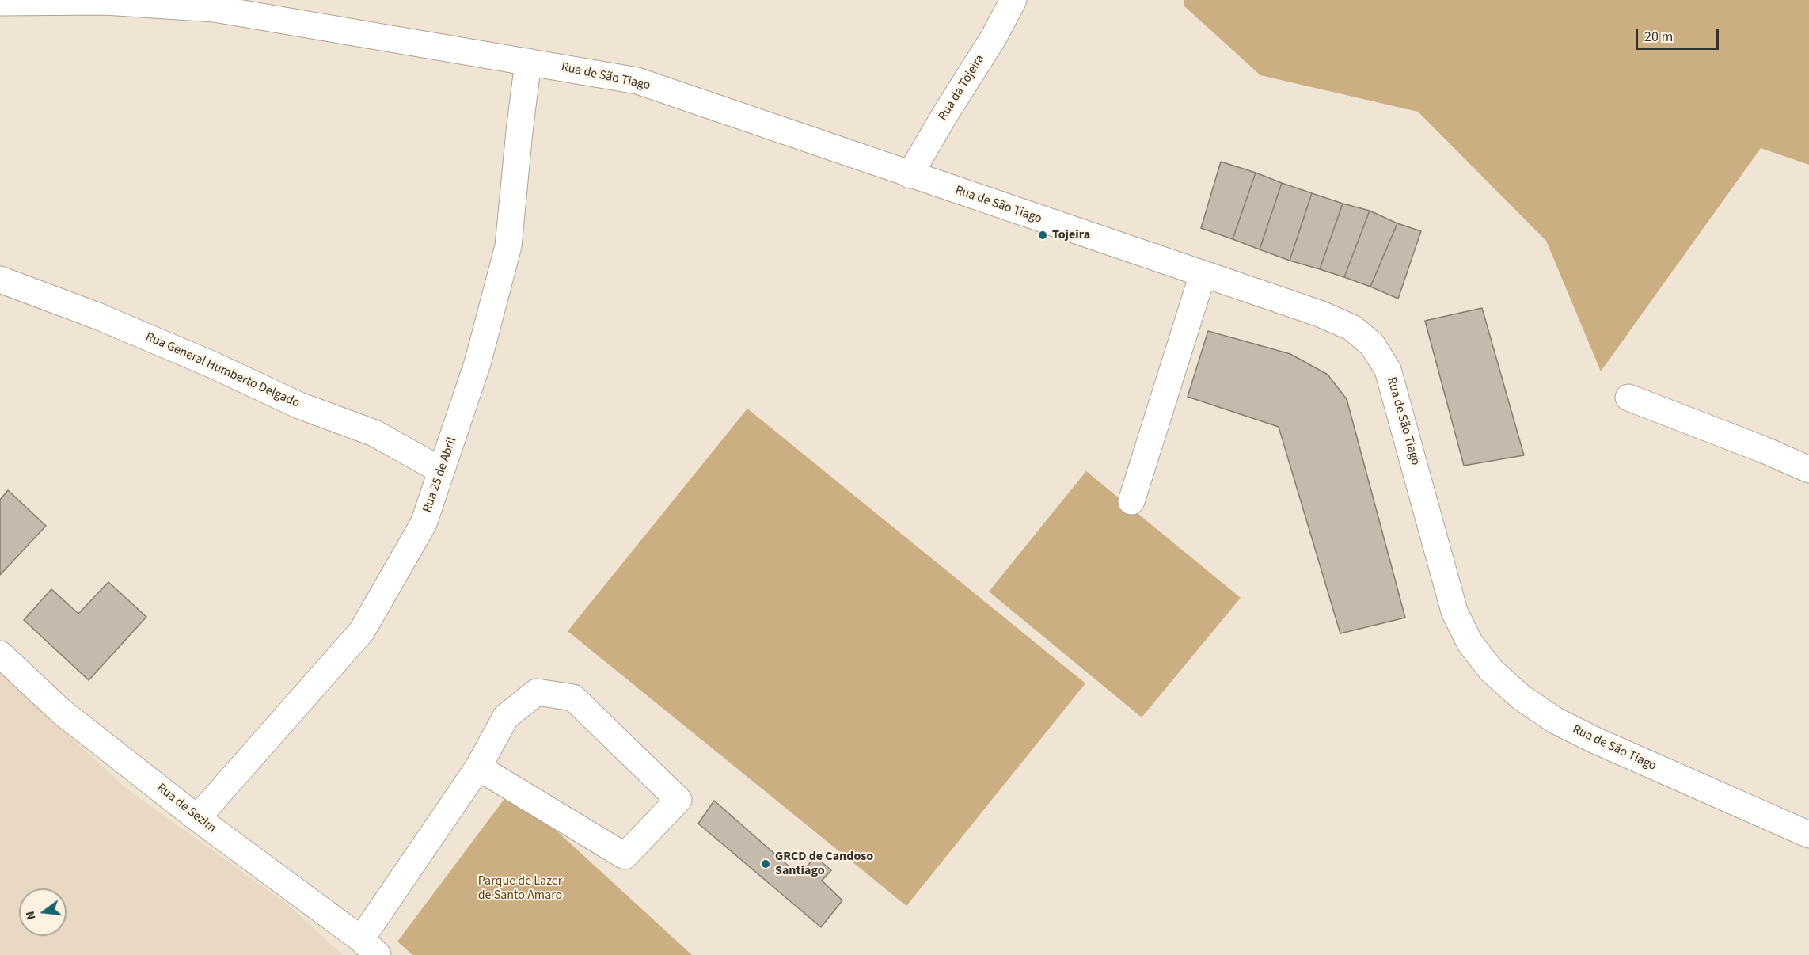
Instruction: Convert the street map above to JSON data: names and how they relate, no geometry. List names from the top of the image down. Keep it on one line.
{"streets":{"street":["Rua de São Tiago","Rua da Tojeira","Rua General Humberto Delgado","Rua 25 de Abril","Rua de Sezim"]},"crossings":[["Rua de São Tiago","Rua da Tojeira"],["Rua de São Tiago","Rua 25 de Abril"],["Rua General Humberto Delgado","Rua 25 de Abril"],["Rua 25 de Abril","Rua de Sezim"]],"parks":["Parque de Lazer de Santo Amaro"],"places":["Tojeira","GRCD de Candoso Santiago"],"scale_bar":"20 m","north":"left"}
